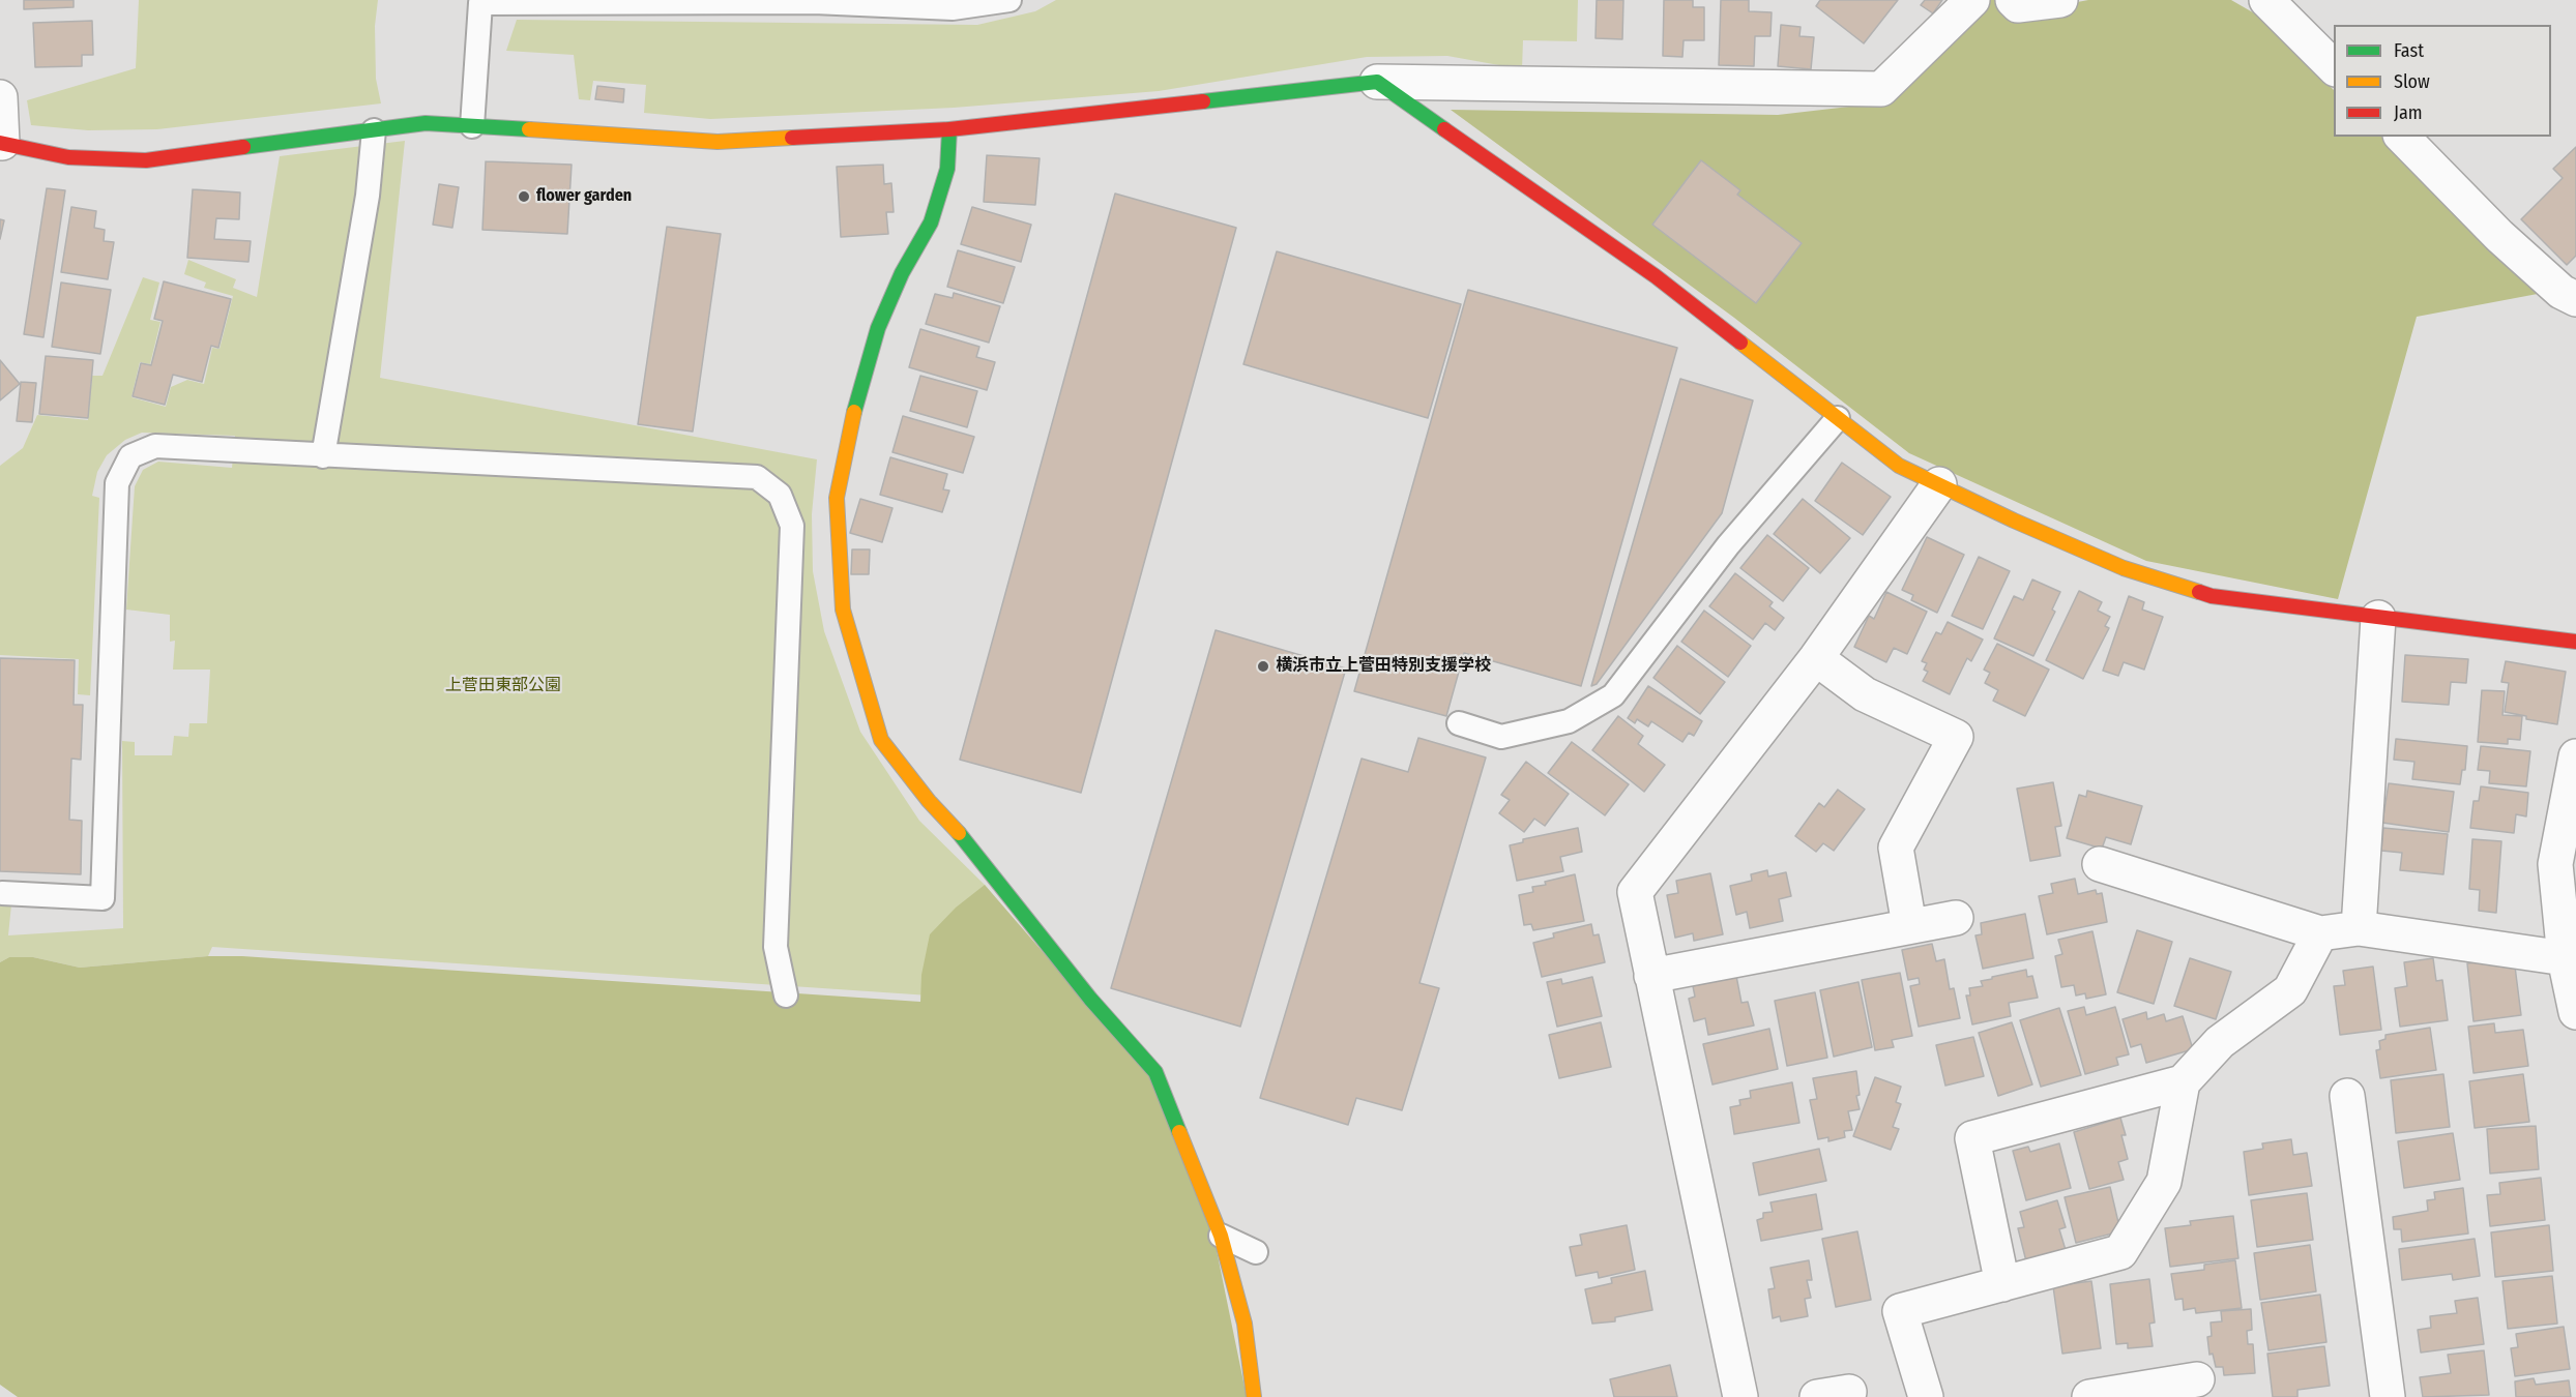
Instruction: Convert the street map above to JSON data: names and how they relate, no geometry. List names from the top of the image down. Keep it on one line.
{"parks":["上菅田東部公園"],"places":["flower garden","横浜市立上菅田特別支援学校"],"legend":["Fast","Slow","Jam"]}
